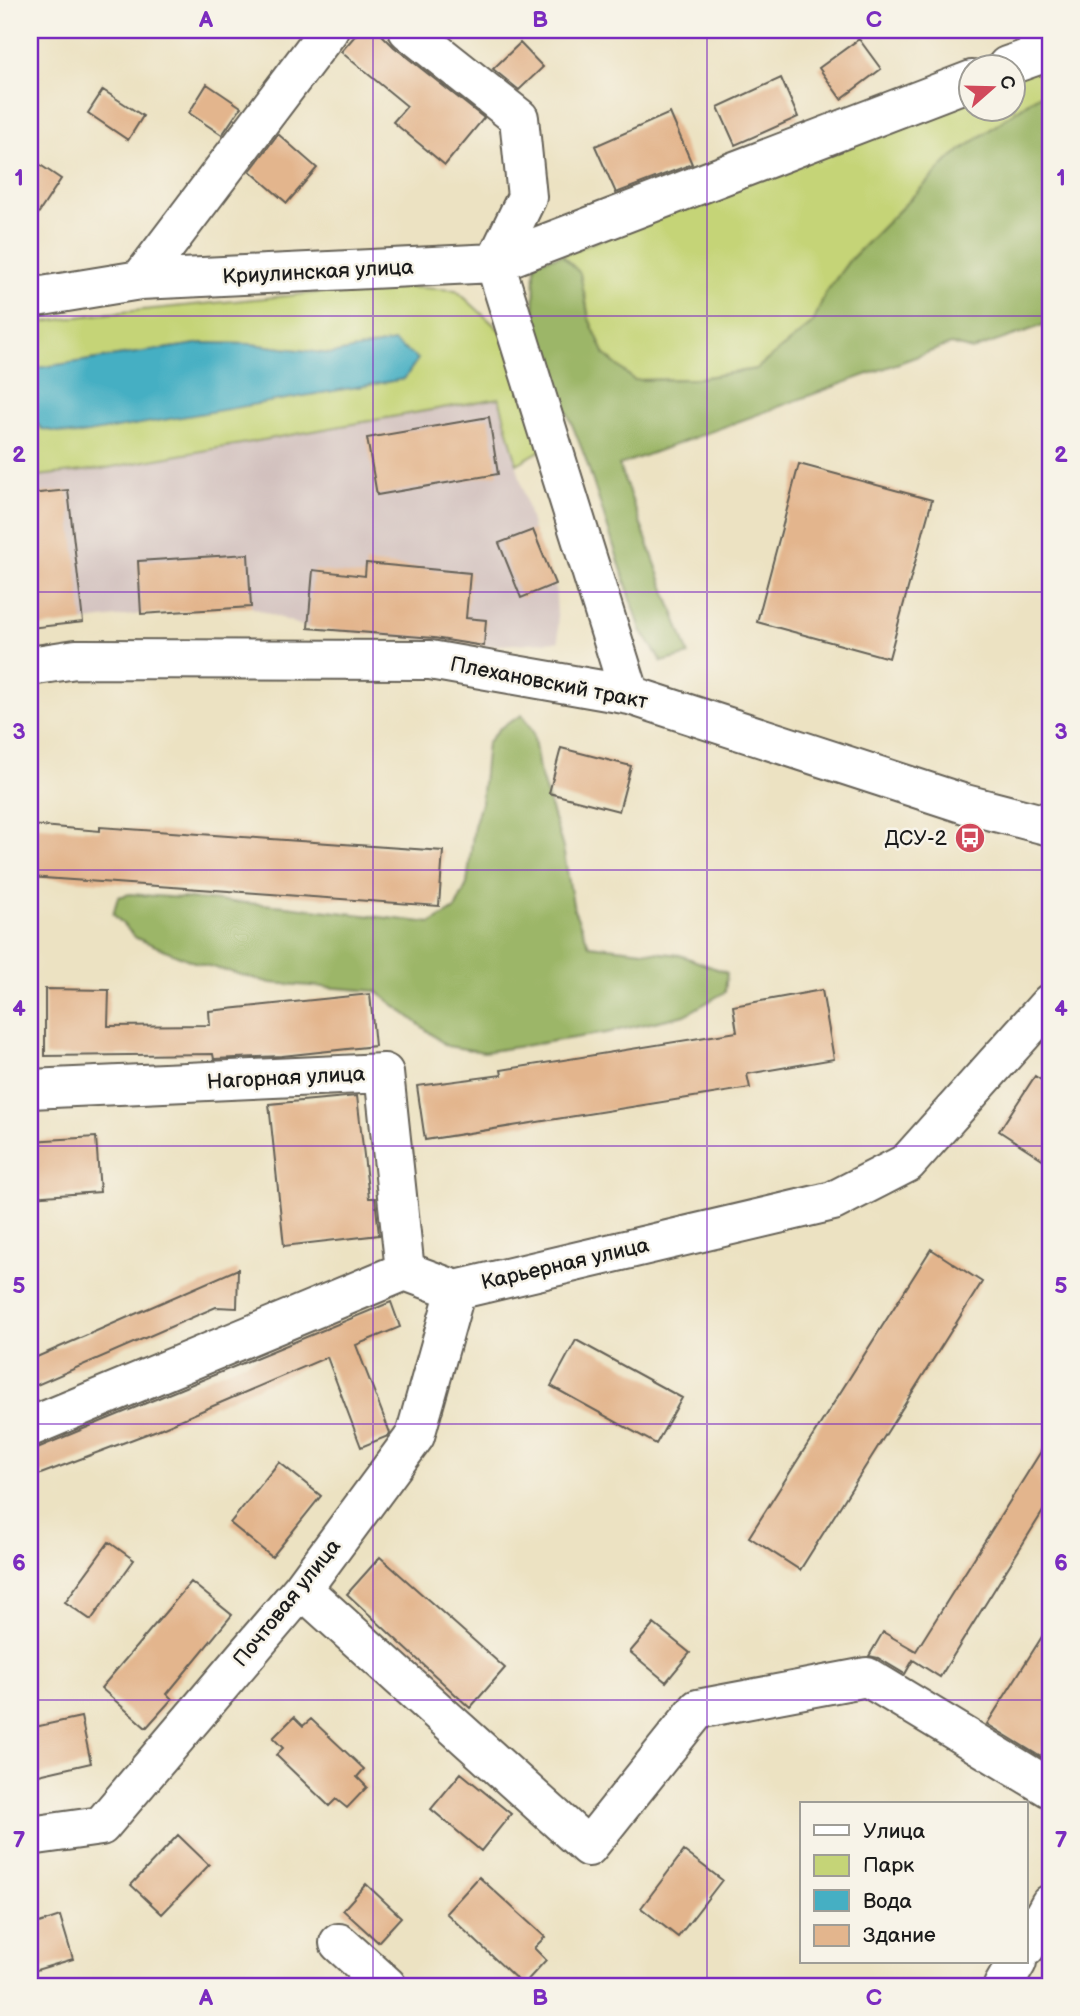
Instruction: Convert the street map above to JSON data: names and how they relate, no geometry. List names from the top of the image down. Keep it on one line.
{"streets":{"street":["Криулинская улица","Плехановский тракт","Нагорная улица","Карьерная улица","Почтовая улица"]},"crossings":[["Нагорная улица","Карьерная улица"],["Карьерная улица","Почтовая улица"]],"places":{"bus stop":["ДСУ-2"]},"legend":["Улица","Парк","Вода","Здание"],"north":"right","grid":{"columns":["A","B","C"],"rows":["1","2","3","4","5","6","7"]}}
